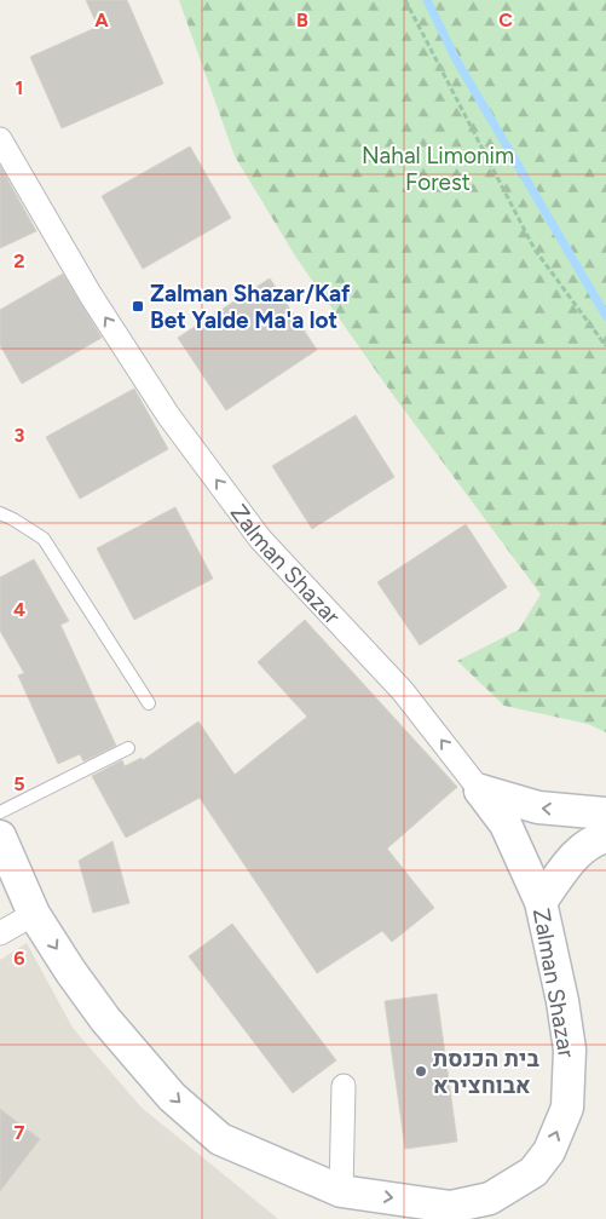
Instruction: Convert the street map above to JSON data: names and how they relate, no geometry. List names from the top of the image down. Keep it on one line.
{"streets":{"street":["Zalman Shazar"]},"parks":["Nahal Limonim Forest"],"places":{"transit":["Zalman Shazar/Kaf Bet Yalde Ma'a lot"],"other":["בית הכנסת אבוחצירא"]},"grid":{"columns":["A","B","C"],"rows":["1","2","3","4","5","6","7"]}}
